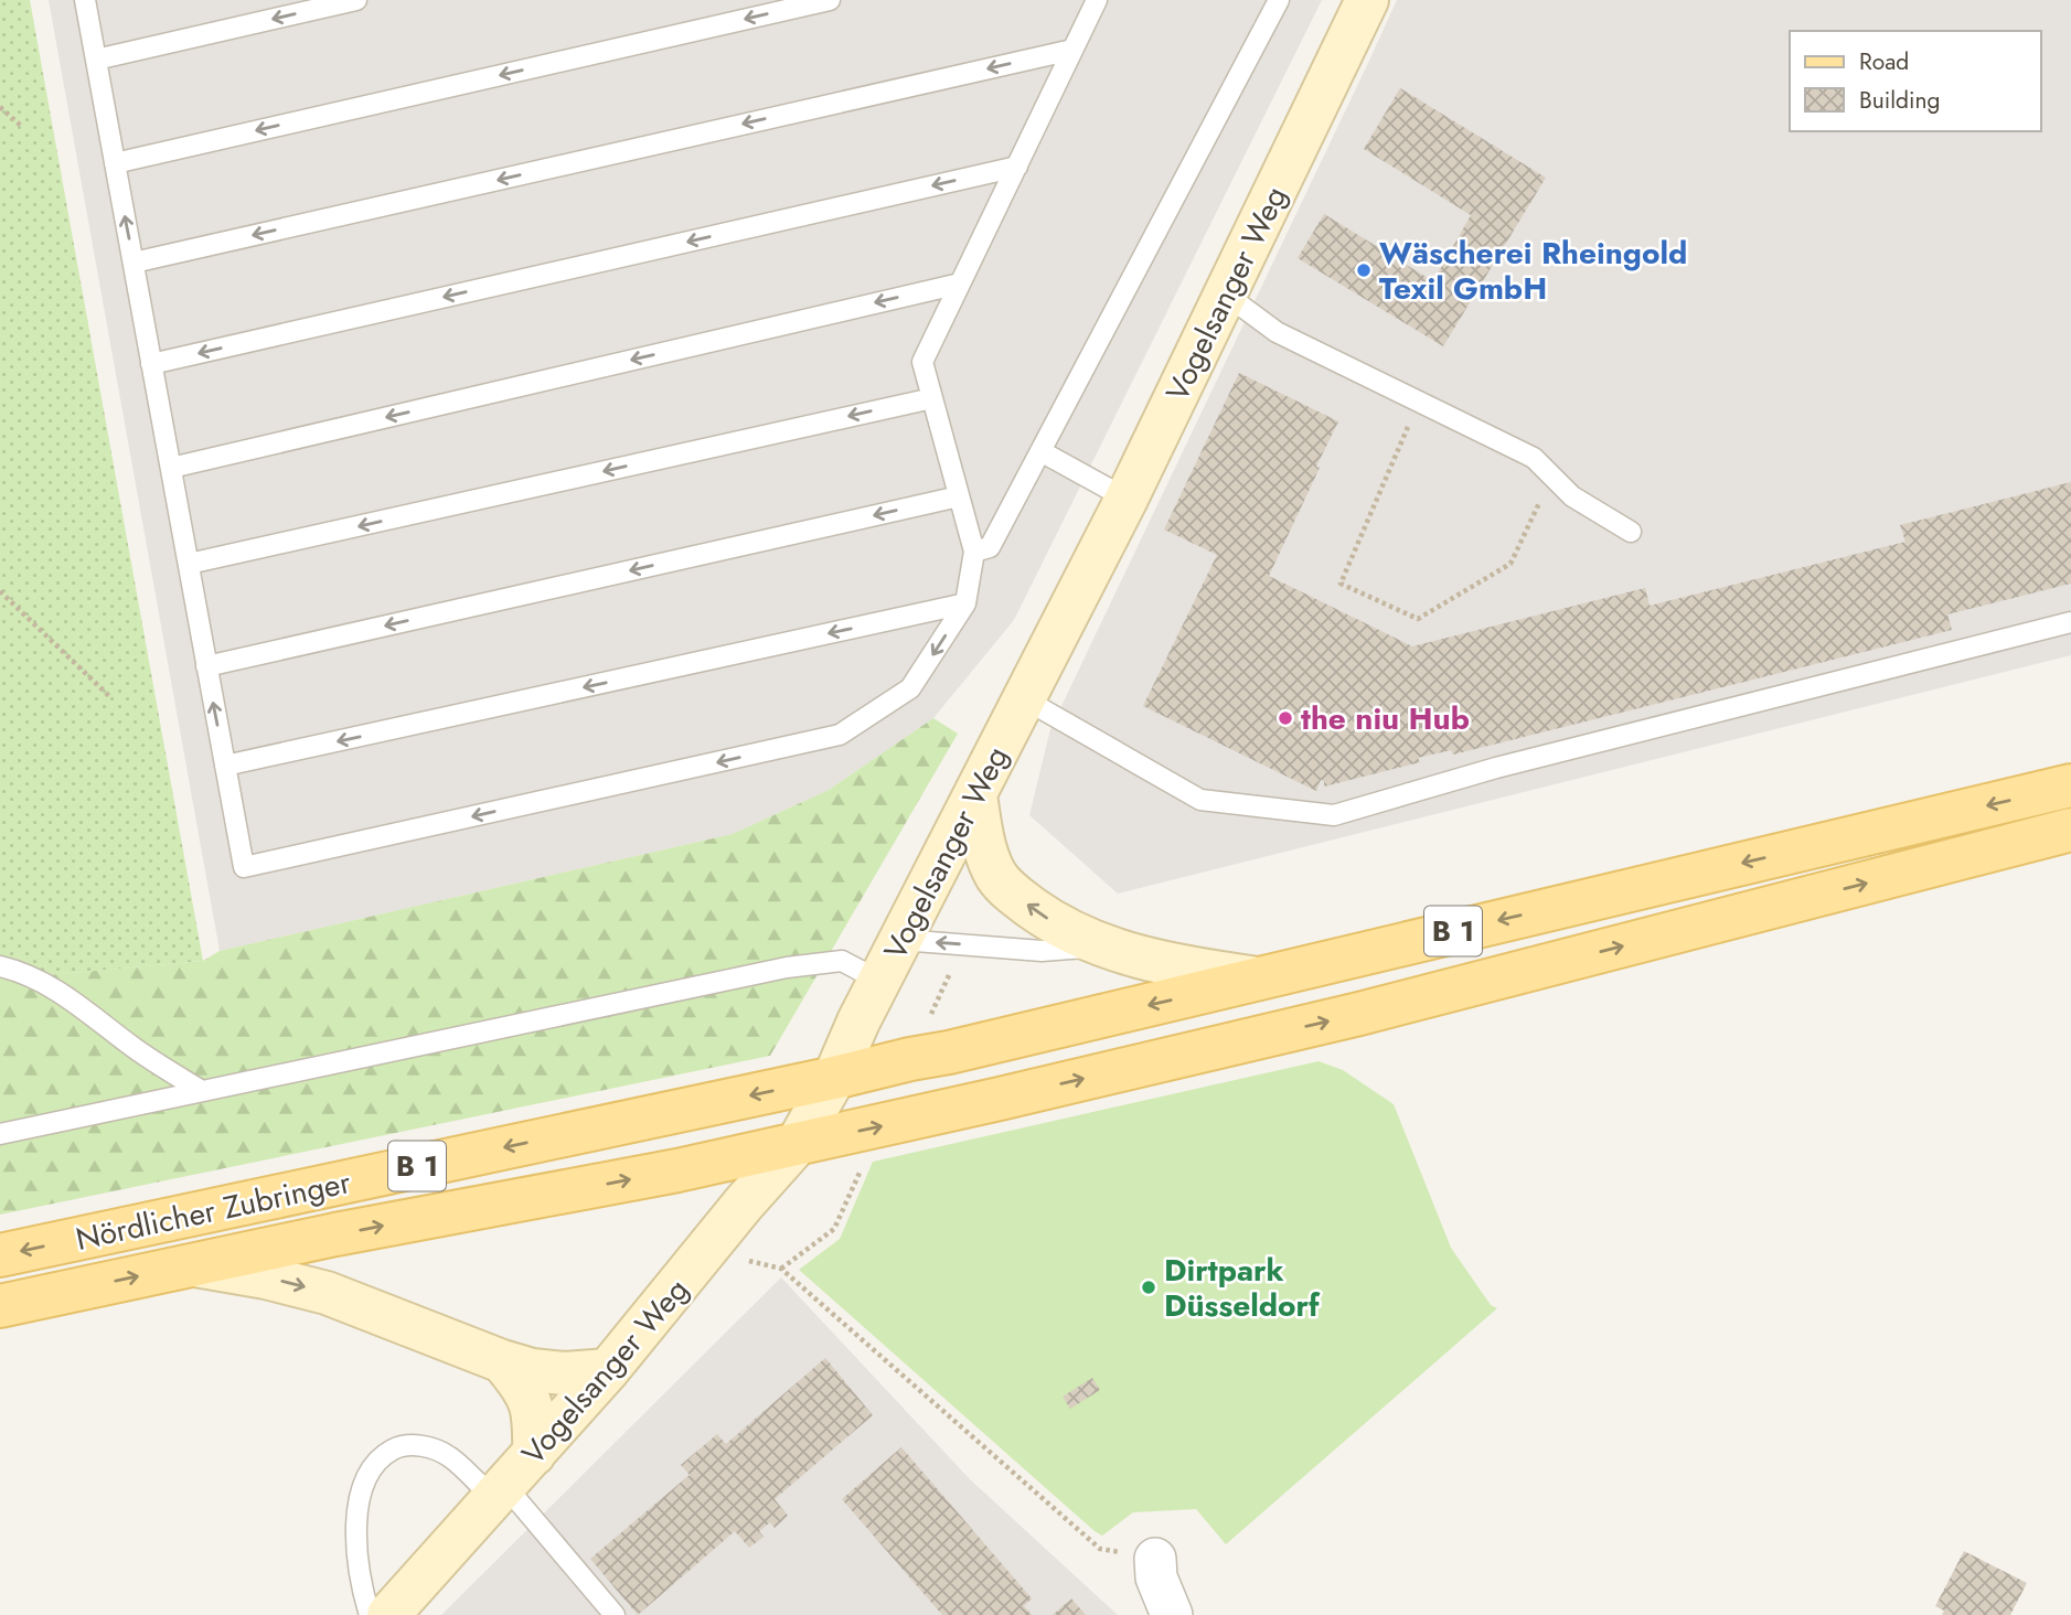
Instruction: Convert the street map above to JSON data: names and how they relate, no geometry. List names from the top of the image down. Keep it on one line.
{"streets":{"main road":["B 1","Nördlicher Zubringer"],"street":["Vogelsanger Weg"]},"crossings":[["Vogelsanger Weg","B 1"],["Vogelsanger Weg","Nördlicher Zubringer"],["B 1","Nördlicher Zubringer"]],"places":["Wäscherei Rheingold Texil GmbH","the niu Hub","Dirtpark Düsseldorf"],"legend":["Road","Building"]}
